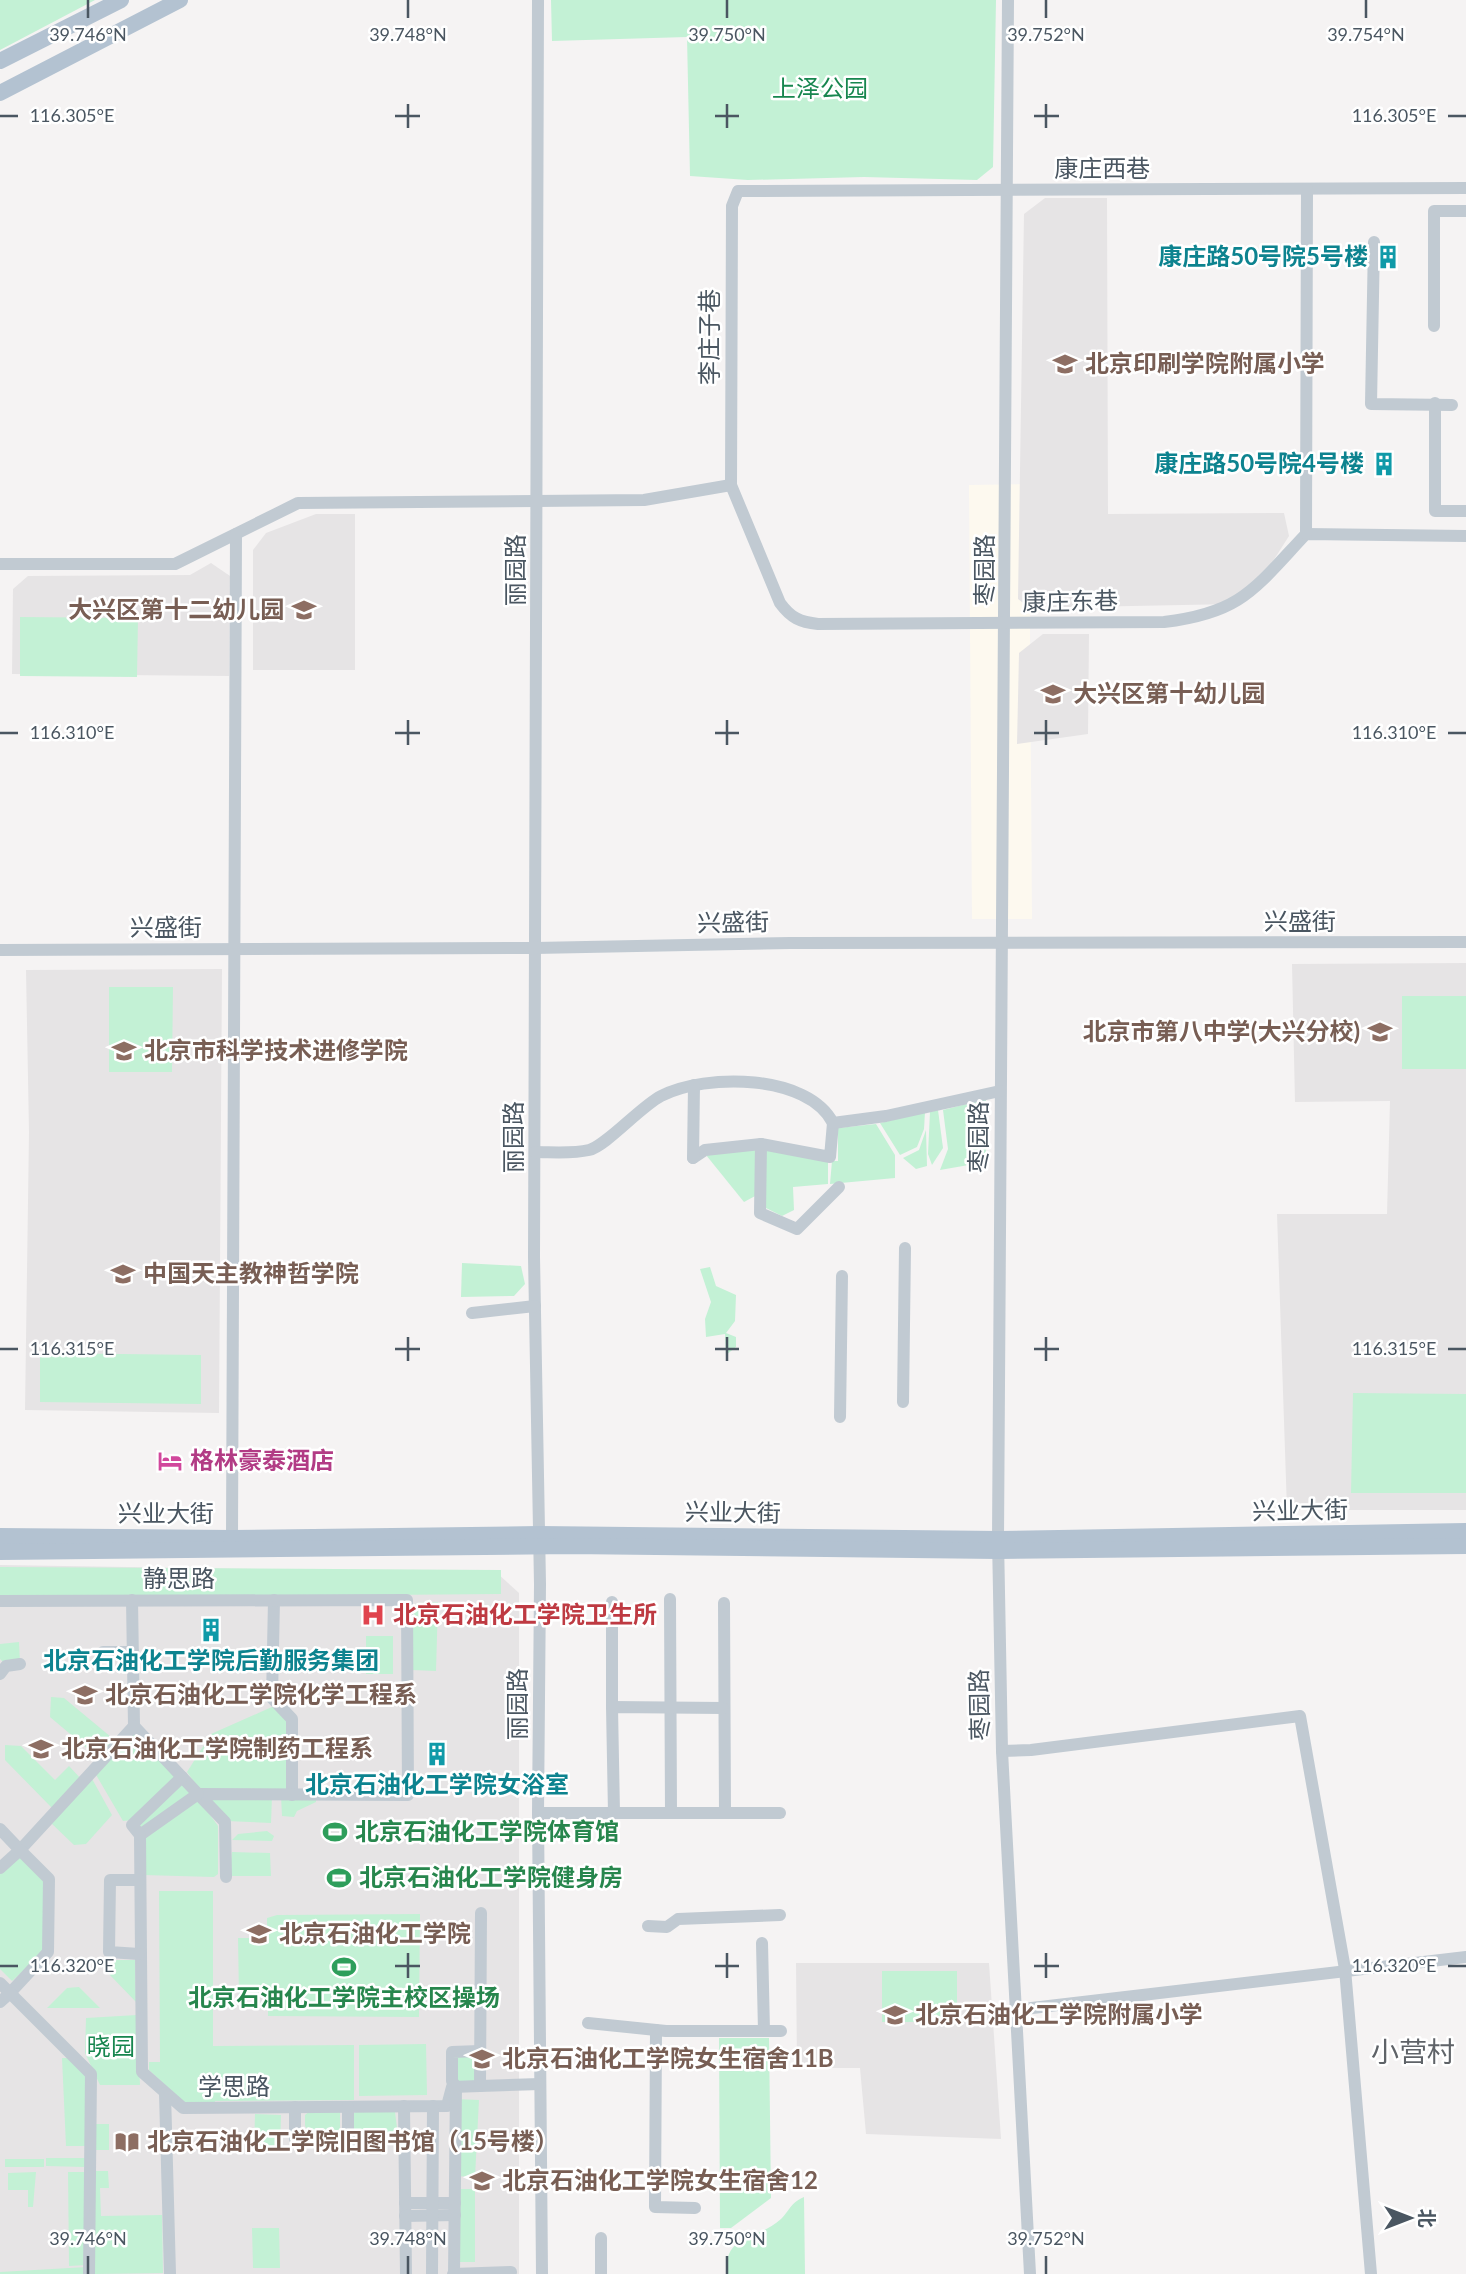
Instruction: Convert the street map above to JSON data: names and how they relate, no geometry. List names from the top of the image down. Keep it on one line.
{"streets":{"main road":["兴业大街"],"street":["康庄西巷","李庄子巷","丽园路","枣园路","康庄东巷","兴盛街","静思路","学思路"]},"crossings":[["康庄西巷","李庄子巷"],["康庄西巷","枣园路"],["李庄子巷","康庄东巷"],["丽园路","兴盛街"],["丽园路","兴业大街"],["枣园路","康庄东巷"],["枣园路","兴盛街"],["枣园路","兴业大街"]],"districts":["小营村"],"parks":["上泽公园","晓园"],"places":{"building":["康庄路50号院5号楼","康庄路50号院4号楼","北京石油化工学院后勤服务集团","北京石油化工学院女浴室"],"school or university":["北京印刷学院附属小学","大兴区第十二幼儿园","大兴区第十幼儿园","北京市第八中学(大兴分校)","北京市科学技术进修学院","中国天主教神哲学院","北京石油化工学院化学工程系","北京石油化工学院制药工程系","北京石油化工学院","北京石油化工学院附属小学","北京石油化工学院女生宿舍11B","北京石油化工学院女生宿舍12"],"hotel":["格林豪泰酒店"],"hospital":["北京石油化工学院卫生所"],"sports":["北京石油化工学院体育馆","北京石油化工学院健身房","北京石油化工学院主校区操场"],"library":["北京石油化工学院旧图书馆（15号楼）"]},"north":"right","coordinates":["39.746°N","39.748°N","39.750°N","39.752°N","39.754°N","116.305°E","116.310°E","116.315°E","116.320°E"]}
